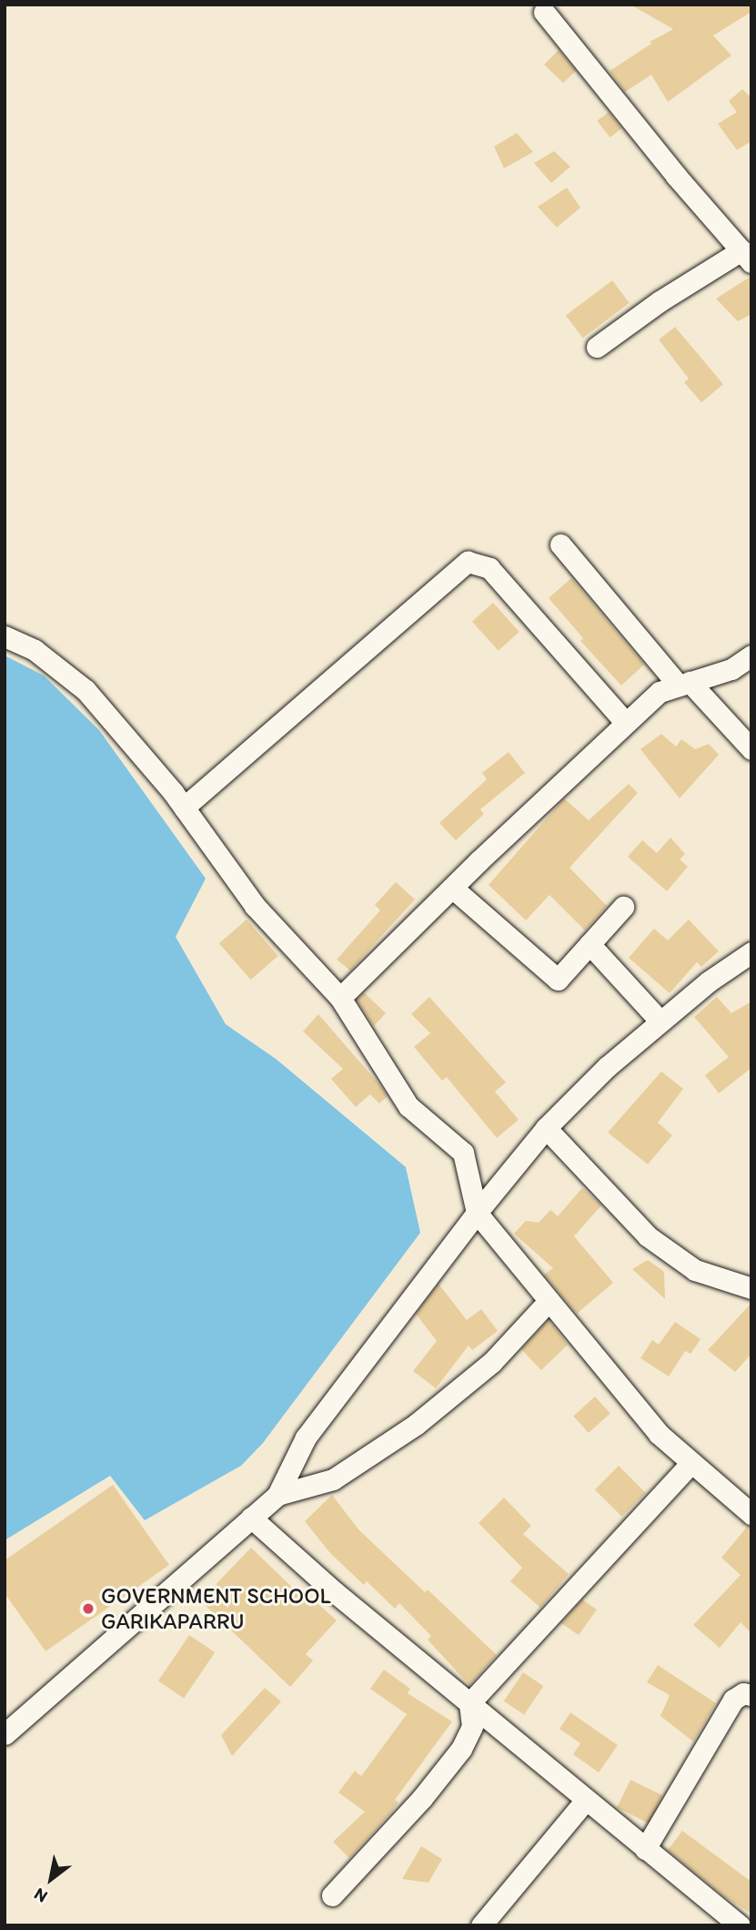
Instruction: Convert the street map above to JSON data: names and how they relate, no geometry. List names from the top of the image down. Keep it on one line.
{"places":["GOVERNMENT SCHOOL GARIKAPARRU"],"north":"bottom left"}
